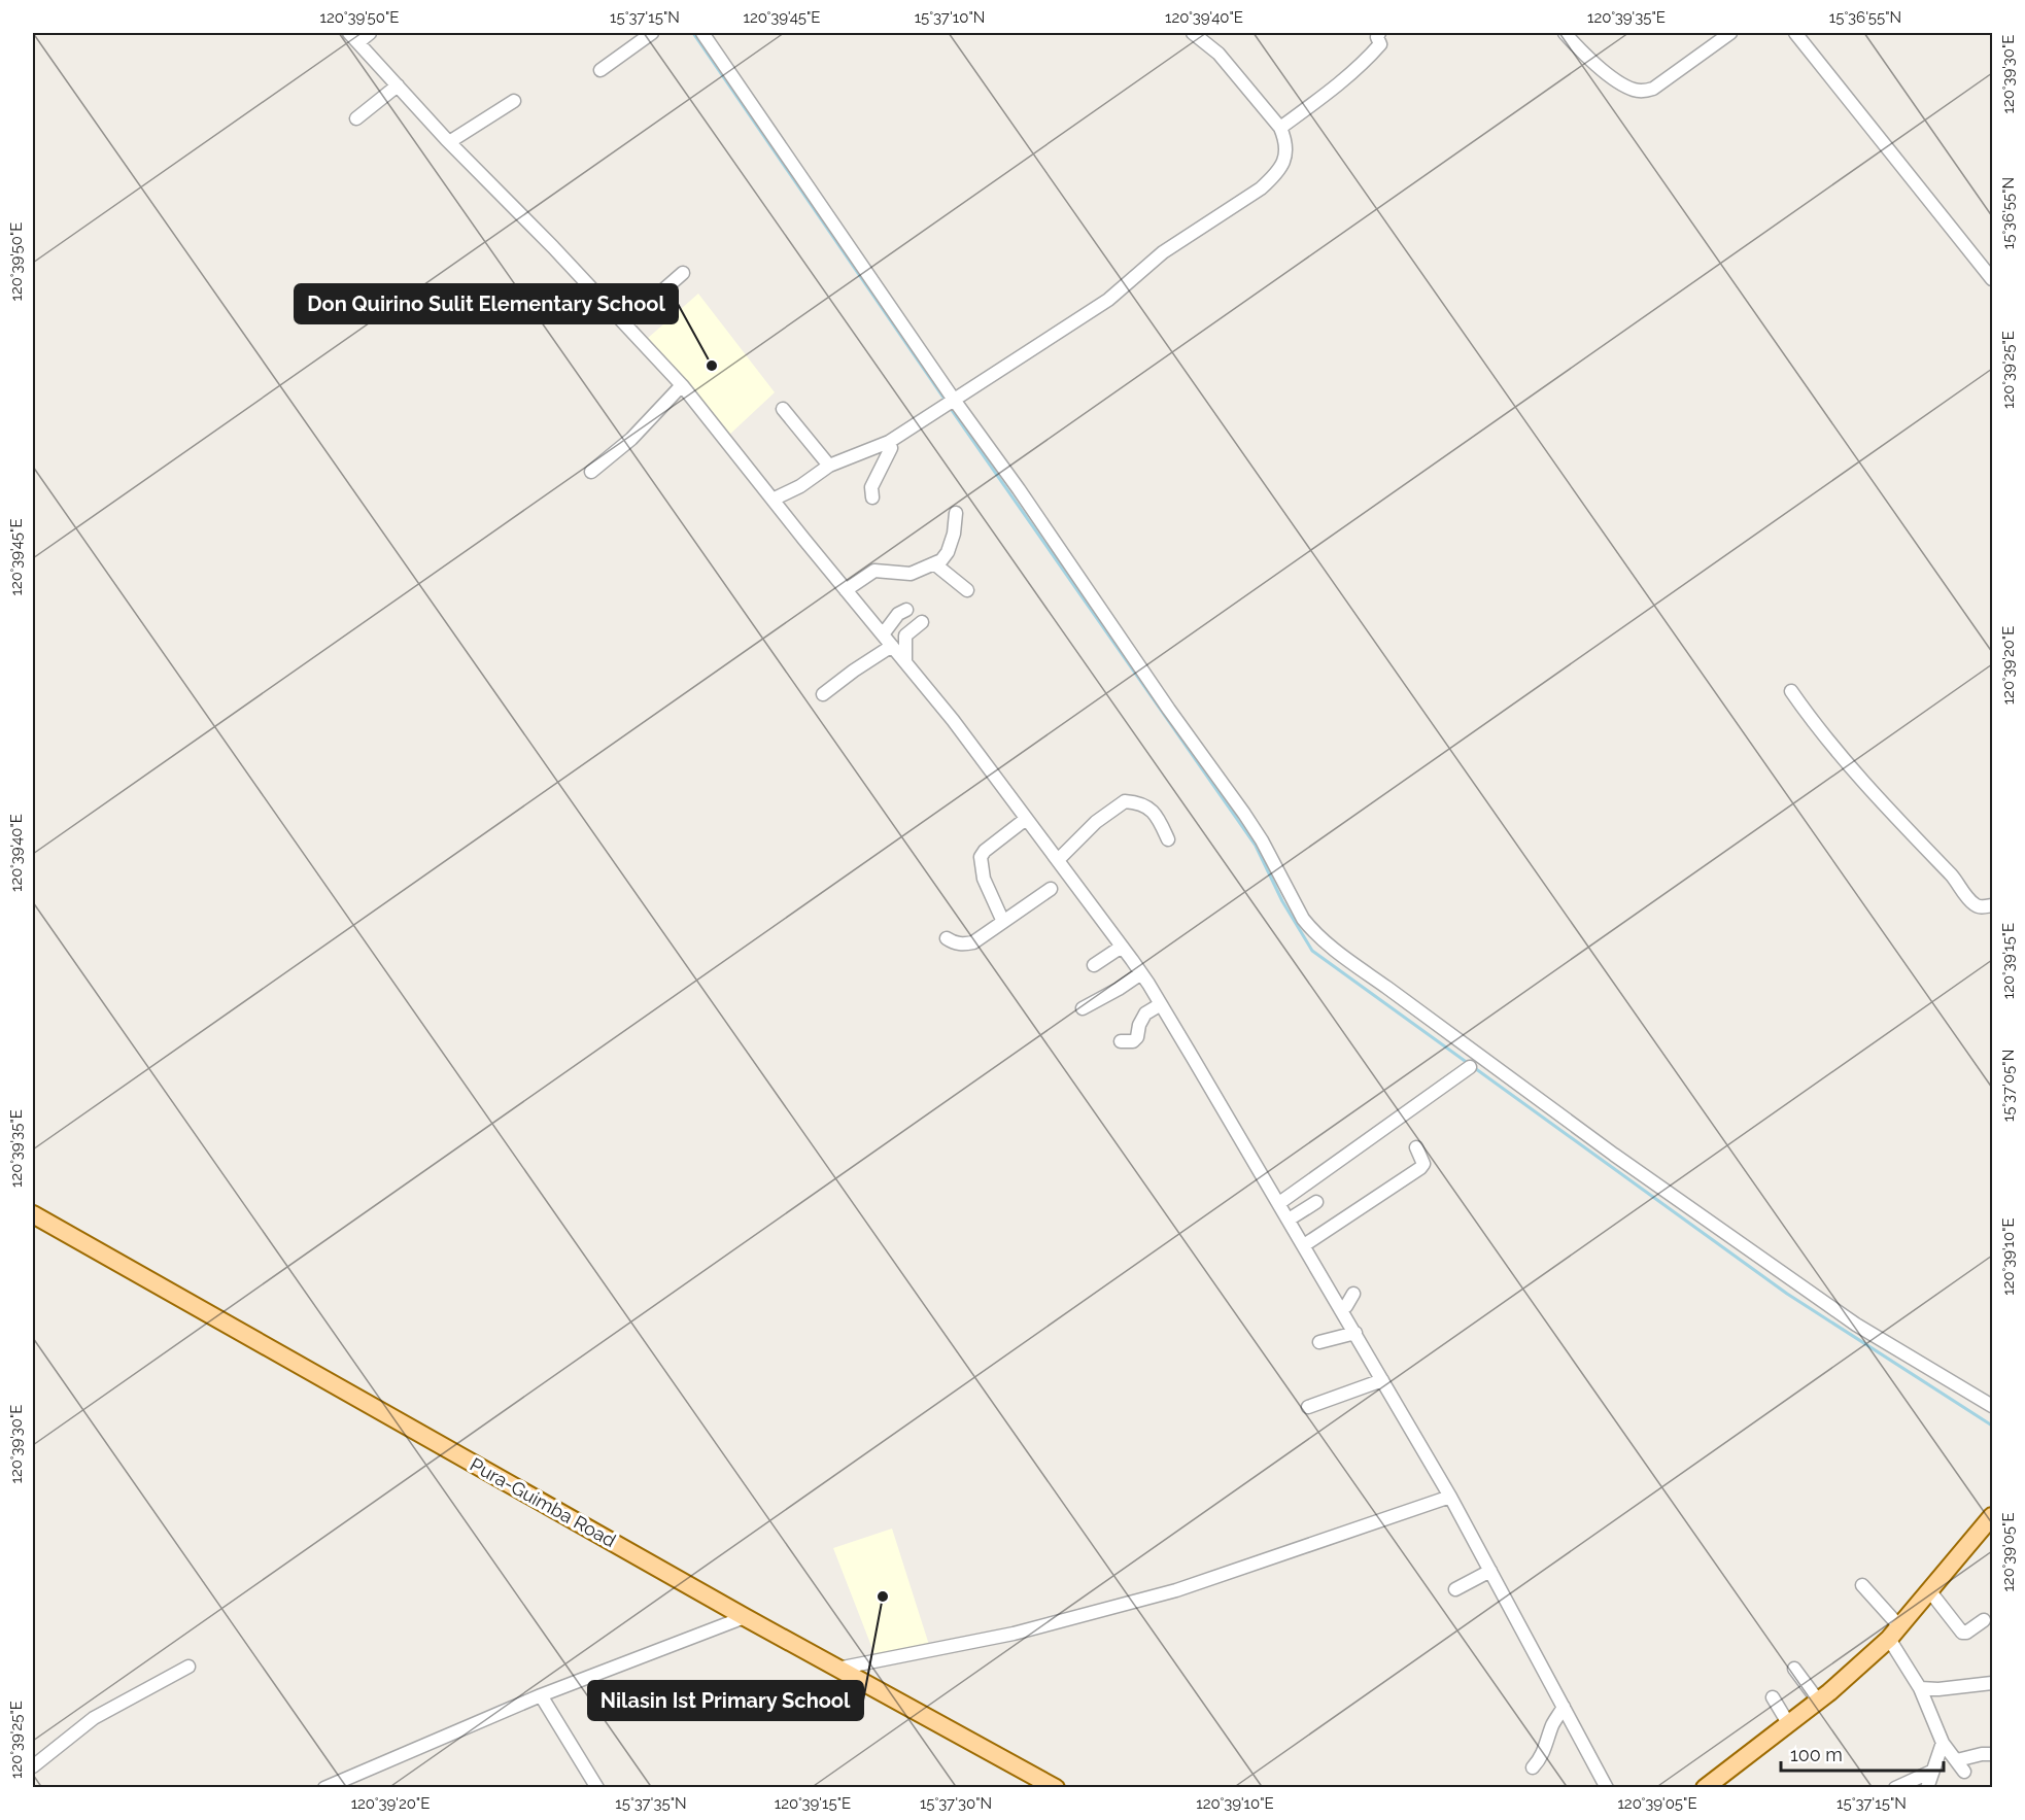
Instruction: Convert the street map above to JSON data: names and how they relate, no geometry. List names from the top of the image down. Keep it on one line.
{"streets":{"main road":["Pura-Guimba Road"]},"places":["Don Quirino Sulit Elementary School","Nilasin Ist Primary School"],"scale_bar":"100 m","coordinates":["120°39'50\"E","15°37'15\"N","120°39'45\"E","15°37'10\"N","120°39'40\"E","120°39'35\"E","15°36'55\"N","120°39'30\"E","120°39'25\"E","120°39'20\"E","120°39'15\"E","15°37'05\"N","120°39'10\"E","120°39'05\"E","15°37'35\"N","15°37'30\"N"]}
